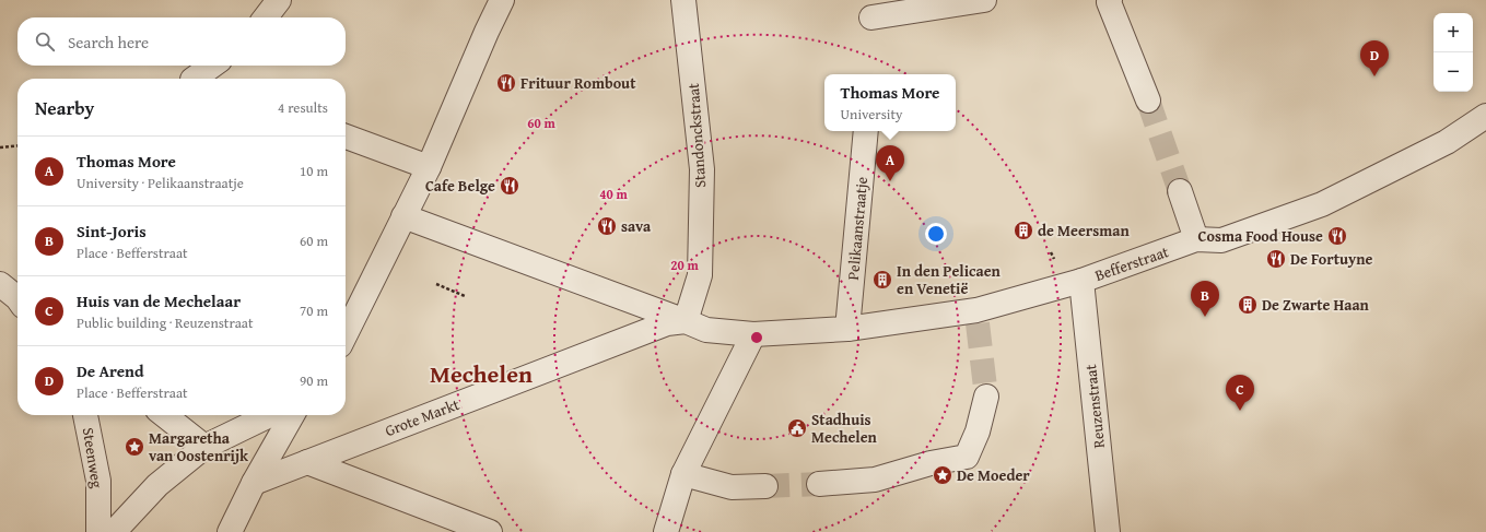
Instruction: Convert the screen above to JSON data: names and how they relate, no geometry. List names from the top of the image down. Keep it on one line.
{"streets":{"street":["Standonckstraat","Pelikaanstraatje","Befferstraat","Reuzenstraat","Grote Markt","Steenweg"]},"crossings":[["Standonckstraat","Grote Markt"],["Pelikaanstraatje","Befferstraat"],["Befferstraat","Reuzenstraat"]],"districts":["Mechelen"],"places":{"restaurant":["Frituur Rombout","Cafe Belge","sava","Cosma Food House","De Fortuyne"],"building":["de Meersman","In den Pelicaen en Venetië","De Zwarte Haan"],"public building":["Stadhuis Mechelen"],"place":["Margaretha van Oostenrijk","De Moeder"]},"page":{"map_buttons":["+","−"],"search":"Search here","pins":["D","A","B","C"],"popup":["Thomas More","University"],"heading":["Nearby","4 results"],"list":[{"mark":"A","name":"Thomas More","note":"University · Pelikaanstraatje","value":"10 m"},{"mark":"B","name":"Sint-Joris","note":"Place · Befferstraat","value":"60 m"},{"mark":"C","name":"Huis van de Mechelaar","note":"Public building · Reuzenstraat","value":"70 m"},{"mark":"D","name":"De Arend","note":"Place · Befferstraat","value":"90 m"}]},"rings":["60 m","40 m","20 m"]}
